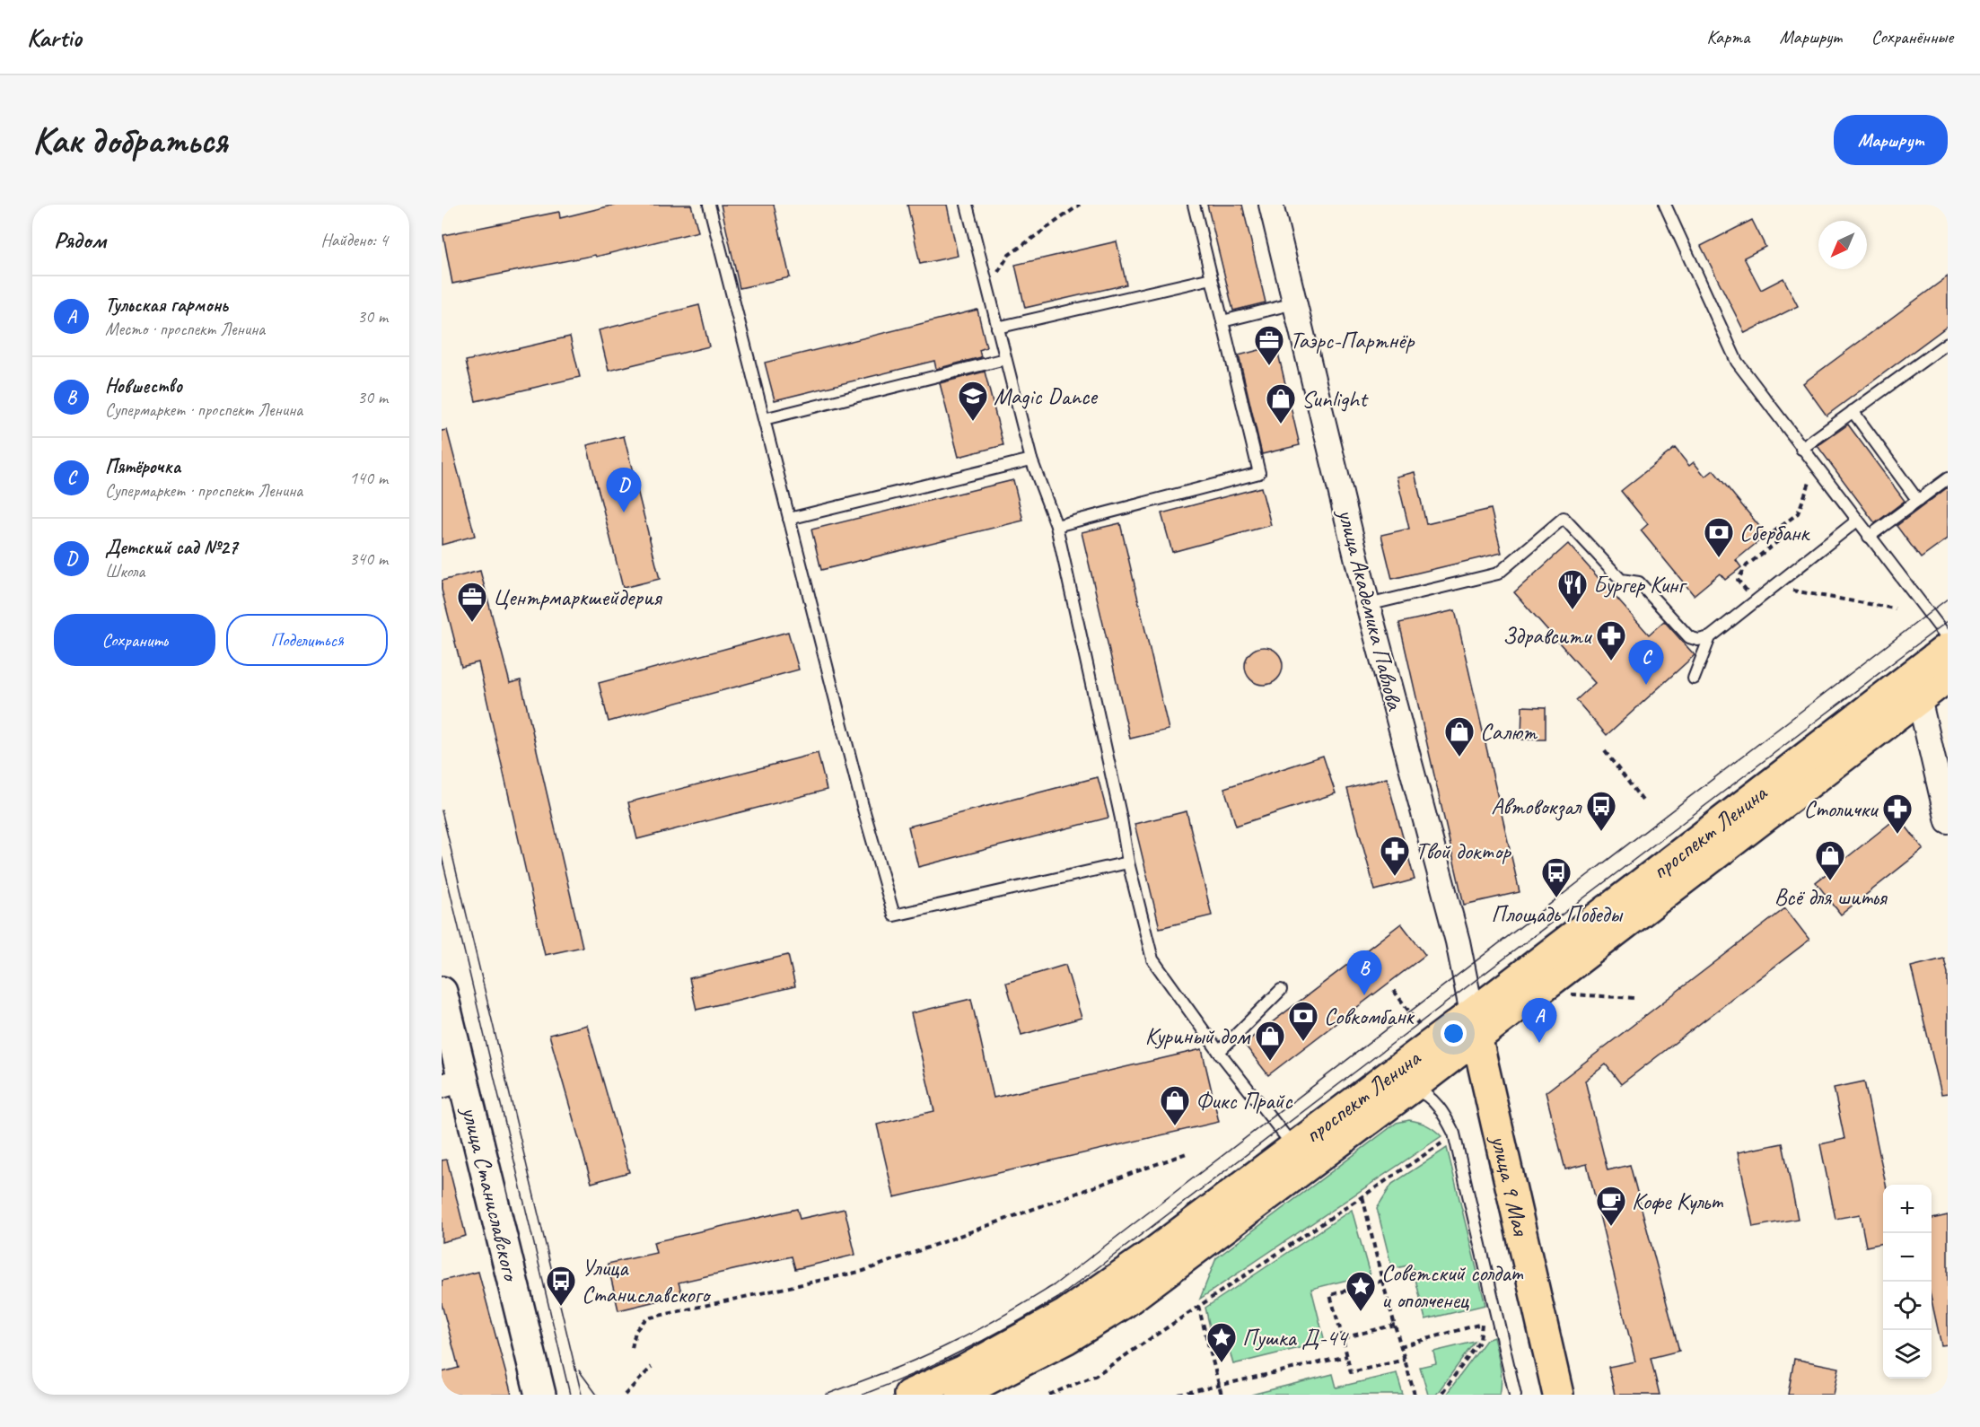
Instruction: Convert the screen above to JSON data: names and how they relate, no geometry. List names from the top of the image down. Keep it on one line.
{"streets":{"main road":["проспект Ленина","улица 9 Мая","улица Станиславского"],"street":["улица Академика Павлова"]},"crossings":[["улица Академика Павлова","проспект Ленина"],["улица Академика Павлова","улица 9 Мая"],["проспект Ленина","улица 9 Мая"]],"places":{"office":["Таэрс-Партнёр","Центрмаркшейдерия"],"school or university":["Magic Dance"],"shop":["Sunlight","Салют","Всё для шитья","Куриный дом","Фикс Прайс"],"bank":["Сбербанк","Совкомбанк"],"restaurant":["Бургер Кинг"],"pharmacy":["Здравсити","Столички","Твой доктор"],"bus stop":["Автовокзал","Площадь Победы","Улица Станиславского"],"cafe":["Кофе Культ"],"place":["Советский солдат и ополченец","Пушка Д-44"]},"north":"bottom left","page":{"header":"Kartio","nav":["Карта","Маршрут","Сохранённые"],"buttons":["Маршрут",["Сохранить","Поделиться"]],"title":"Как добраться","heading":["Рядом","Найдено: 4"],"list":[{"mark":"A","name":"Тульская гармонь","note":"Место · проспект Ленина","value":"30 m"},{"mark":"B","name":"Новшество","note":"Супермаркет · проспект Ленина","value":"30 m"},{"mark":"C","name":"Пятёрочка","note":"Супермаркет · проспект Ленина","value":"140 m"},{"mark":"D","name":"Детский сад №27","note":"Школа","value":"340 m"}],"pins":["D","C","B","A"],"map_buttons":["+","−"]}}
